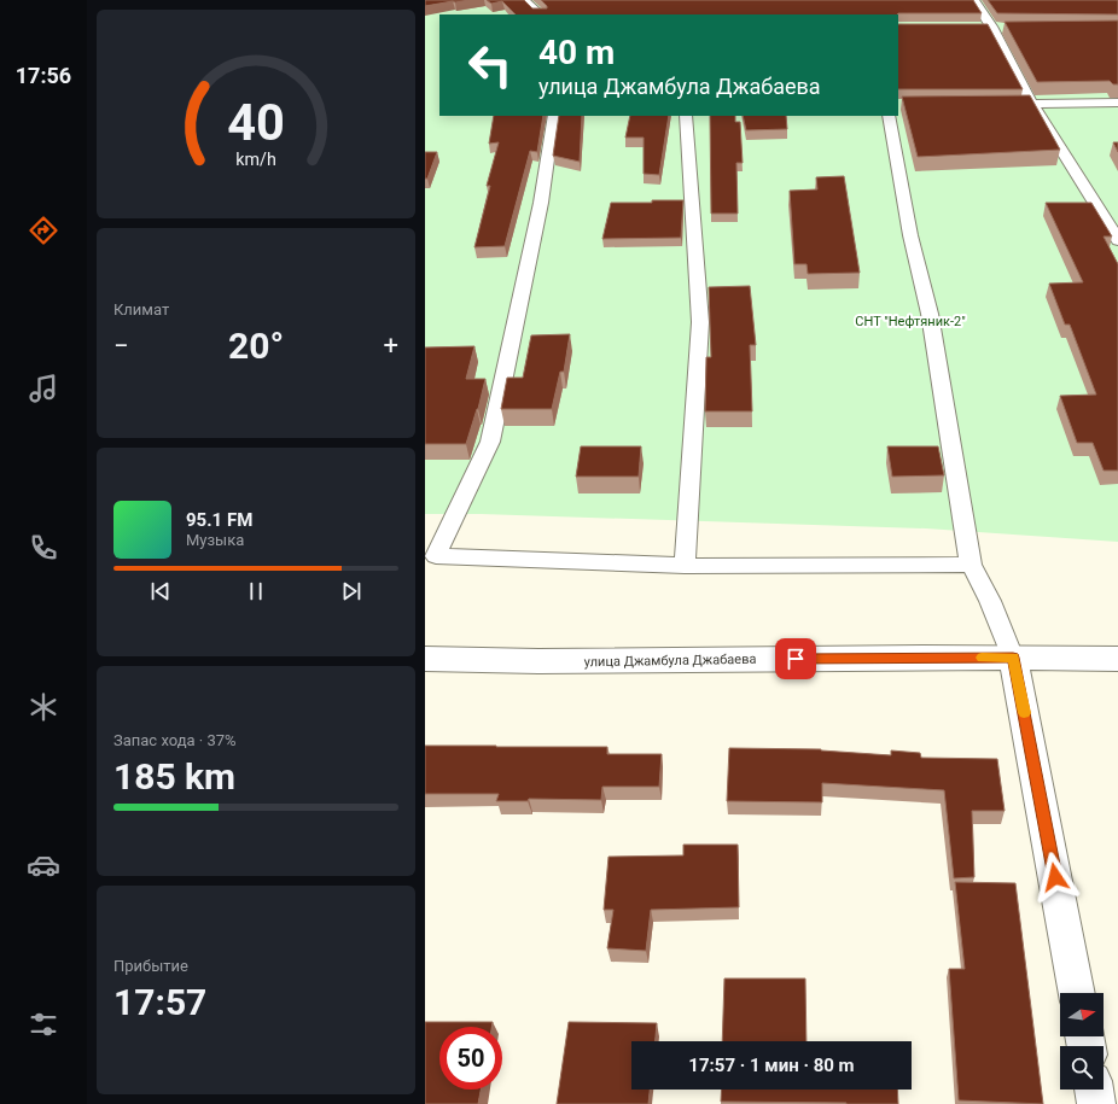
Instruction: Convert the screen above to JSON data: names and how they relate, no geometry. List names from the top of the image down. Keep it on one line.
{"streets":{"main road":["улица Джамбула Джабаева"]},"parks":["СНТ \"Нефтяник-2\""],"north":"right","page":{"tabs":"17:56","turn":["40 m","улица Джамбула Джабаева"],"tile":["Климат",["Запас хода · 37%","185 km"],["Прибытие","17:57"]],"heat":["−","20°","+"],"song":["95.1 FM","Музыка"],"limit":"50","trip":"17:57 · 1 мин · 80 m","gauge":["40","km/h"]}}
